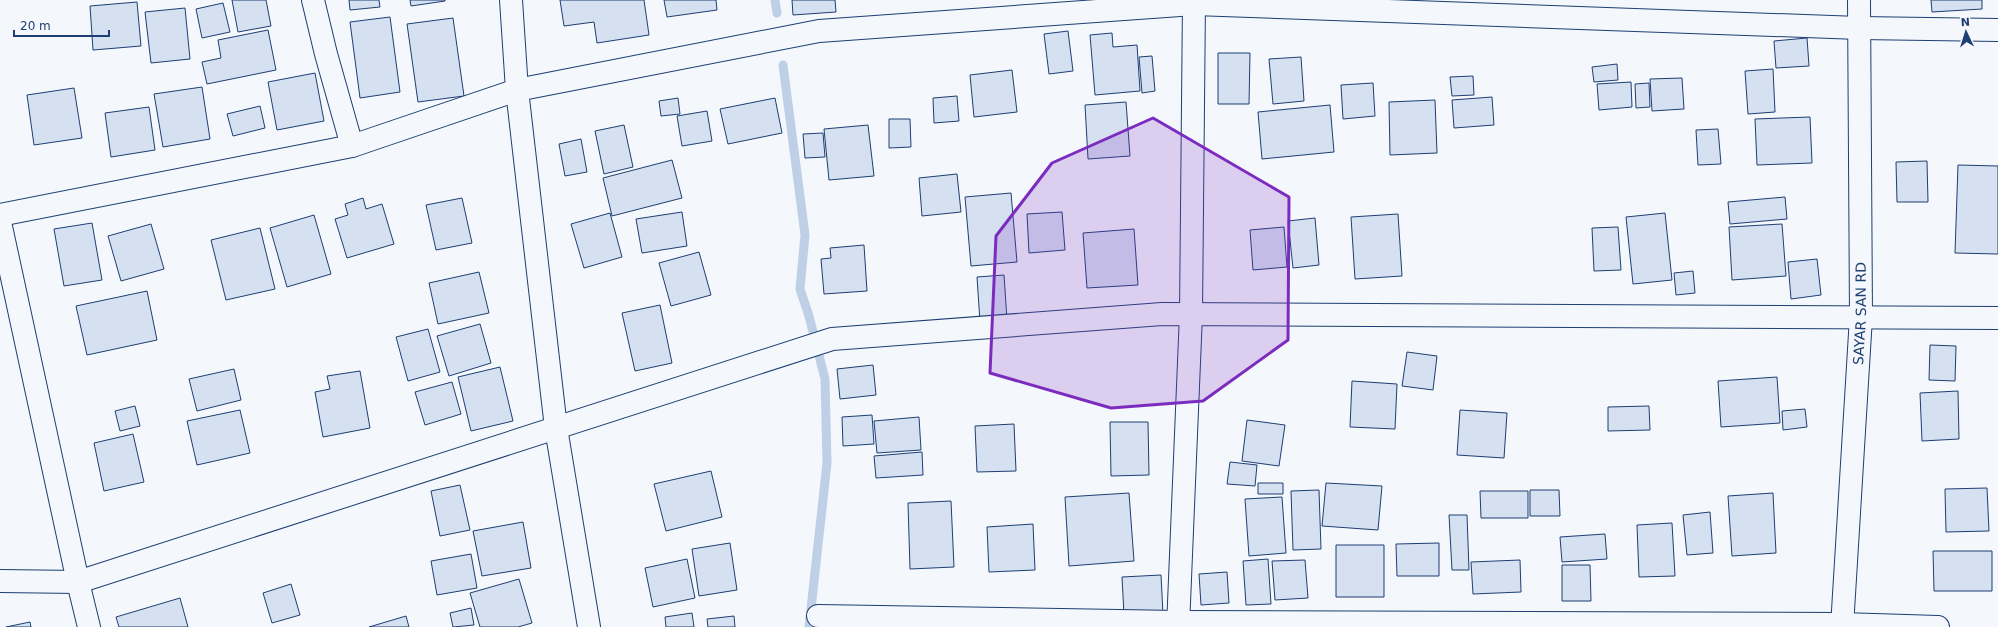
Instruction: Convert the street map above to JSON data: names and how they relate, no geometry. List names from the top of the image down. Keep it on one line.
{"streets":{"street":["SAYAR SAN RD"]},"scale_bar":"20 m","north":"top"}
